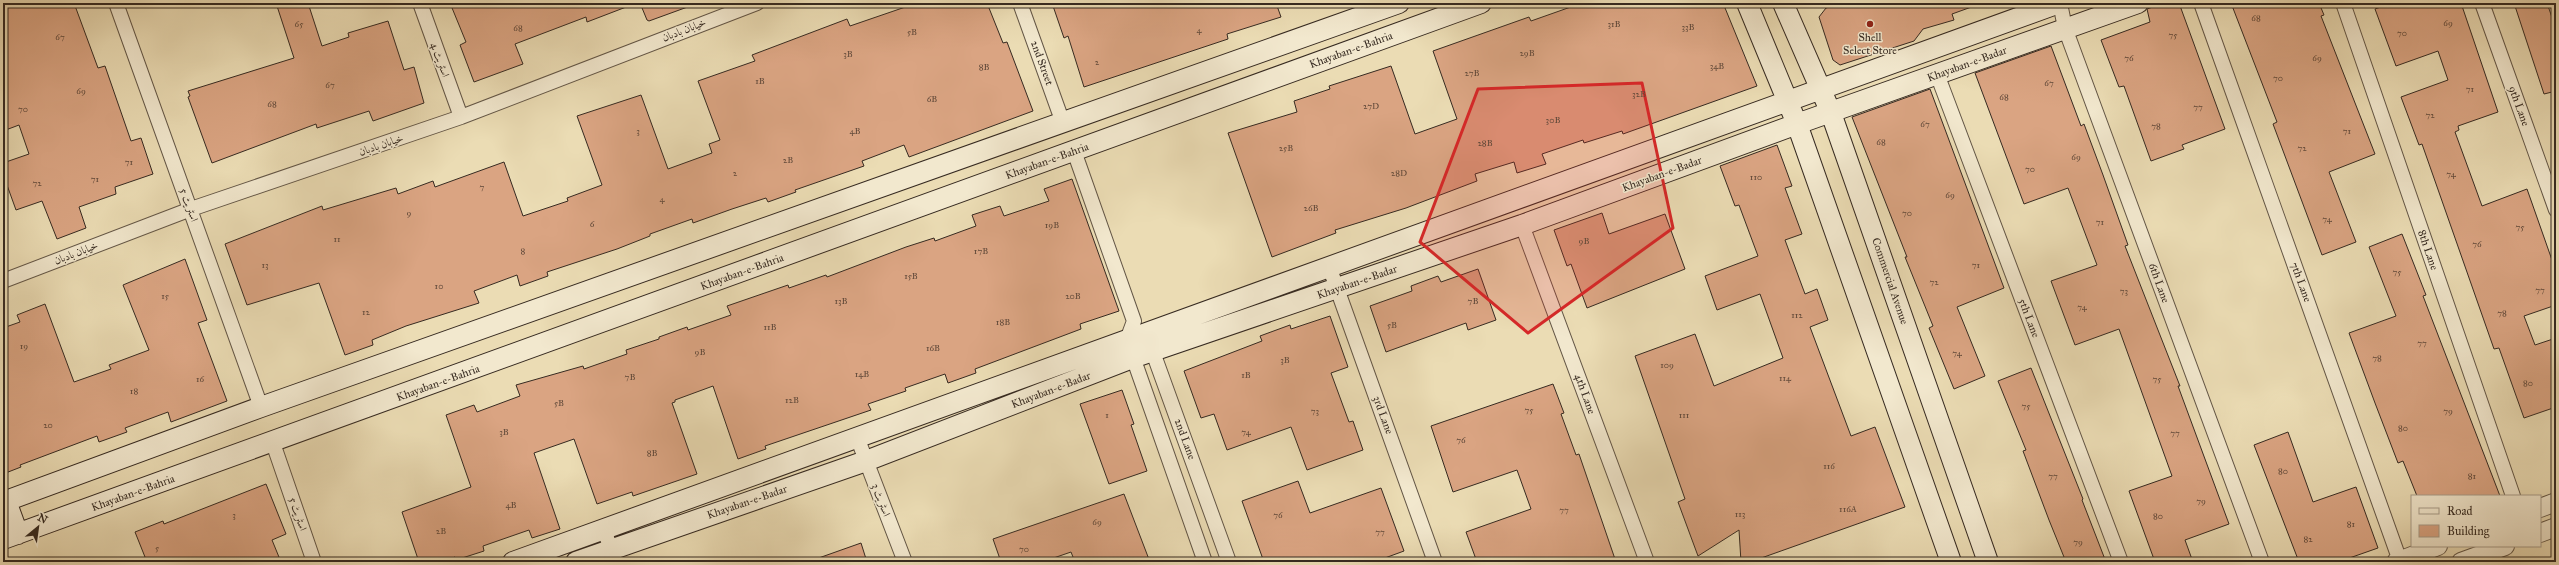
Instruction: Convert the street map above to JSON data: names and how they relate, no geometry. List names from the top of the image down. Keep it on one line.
{"streets":{"main road":["Khayaban-e-Bahria","Khayaban-e-Badar","Commercial Avenue"],"street":["خیابان بادبان","اسٹریٹ 4","2nd Street","9th Lane","اسٹریٹ 5","8th Lane","7th Lane","6th Lane","5th Lane","4th Lane","3rd Lane","2nd Lane","اسٹریٹ 3"]},"crossings":[["خیابان بادبان","اسٹریٹ 4"],["خیابان بادبان","اسٹریٹ 5"],["Khayaban-e-Bahria","اسٹریٹ 5"],["Khayaban-e-Bahria","2nd Lane"],["Khayaban-e-Badar","Commercial Avenue"],["Khayaban-e-Badar","6th Lane"],["Khayaban-e-Badar","5th Lane"],["Khayaban-e-Badar","4th Lane"],["Khayaban-e-Badar","3rd Lane"],["Khayaban-e-Badar","2nd Lane"],["Khayaban-e-Badar","اسٹریٹ 3"]],"places":["Shell Select Store"],"house_numbers":["68","69","65","31B","33B","68","4","5B","70","75","67","29B","3B","76","69","2","34B","8B","27B","70","1B","67","67","71","69","32B","68","6B","68","27D","77","70","72","30B","67","78","3","4B","71","68","28B","25B","72","69","2B","71","70","2","28D","74","110","71","72","7","69","4","26B","9","70","74","71","6","19B","75","11","9B","76","8","17B","13","71","75","15B","72","10","77","73","15","20B","13B","7B","74","12","78","112","18B","5B","11B","77","19","16B","9B","74","78","3B","109","14B","1B","7B","114","16","75","80","18","12B","5B","75","75","73","79","1","111","20","80","3B","74","77","76","8B","116","80","77","81","79","4B","116A","77","113","3","76","80","69","81","2B","77","82","79","5","70"],"legend":["Road","Building"],"north":"top right"}
